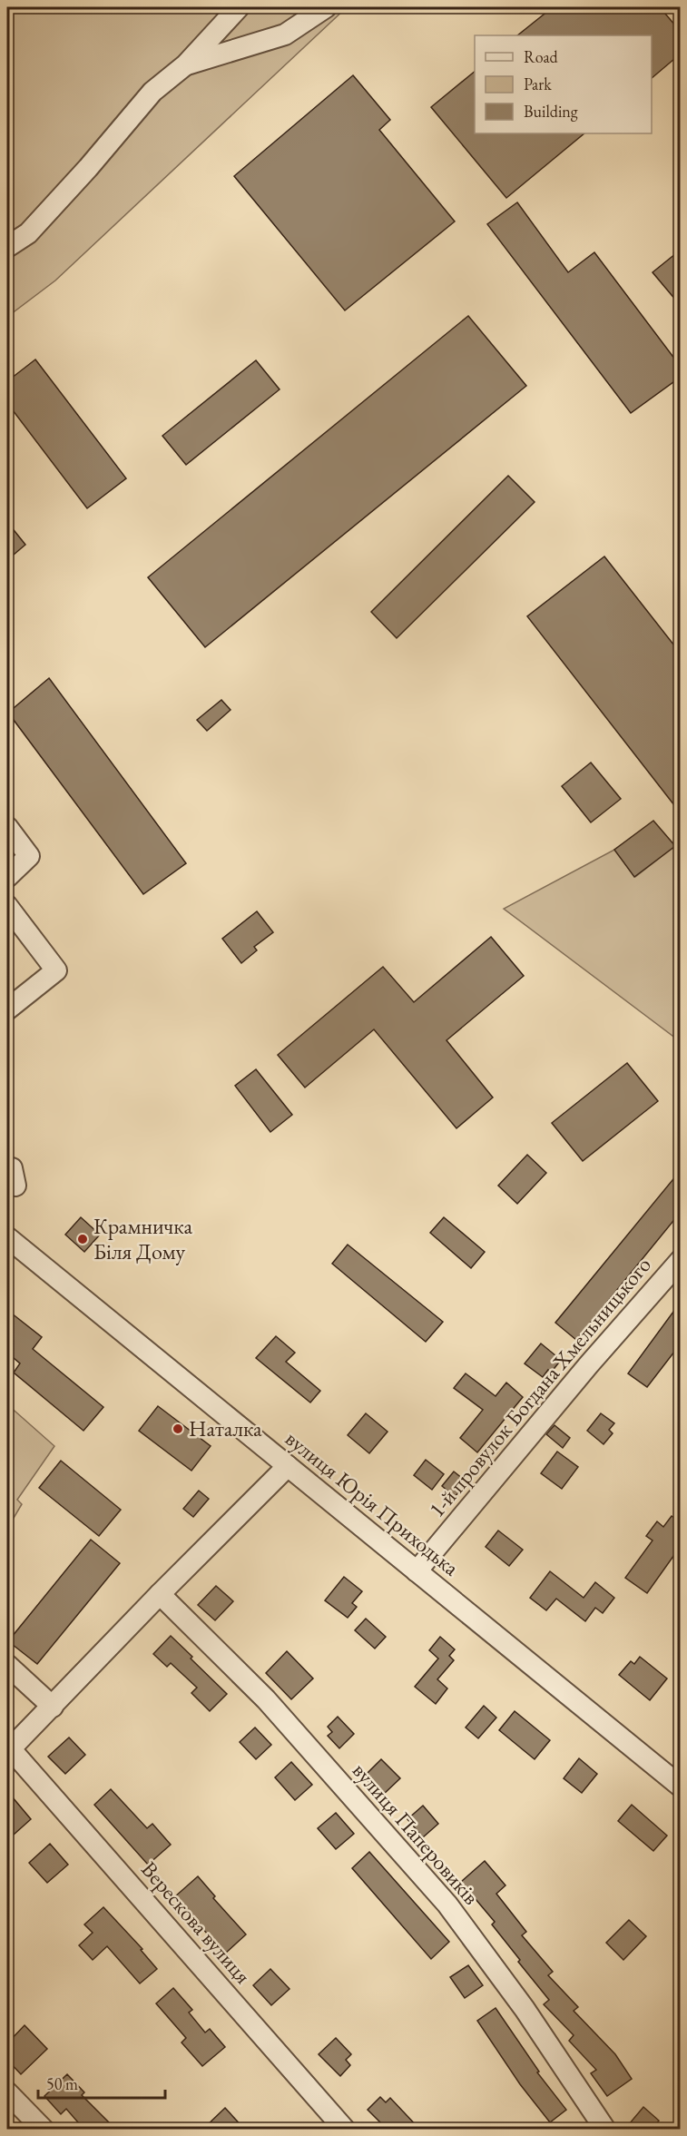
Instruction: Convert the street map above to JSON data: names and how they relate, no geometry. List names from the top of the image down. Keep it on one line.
{"streets":{"street":["1-й провулок Богдана Хмельницького","вулиця Юрія Приходька","вулиця Паперовиків","Верескова вулиця"]},"crossings":[["1-й провулок Богдана Хмельницького","вулиця Юрія Приходька"]],"places":["Крамничка Біля Дому","Наталка"],"legend":["Road","Park","Building"],"scale_bar":"50 m"}
